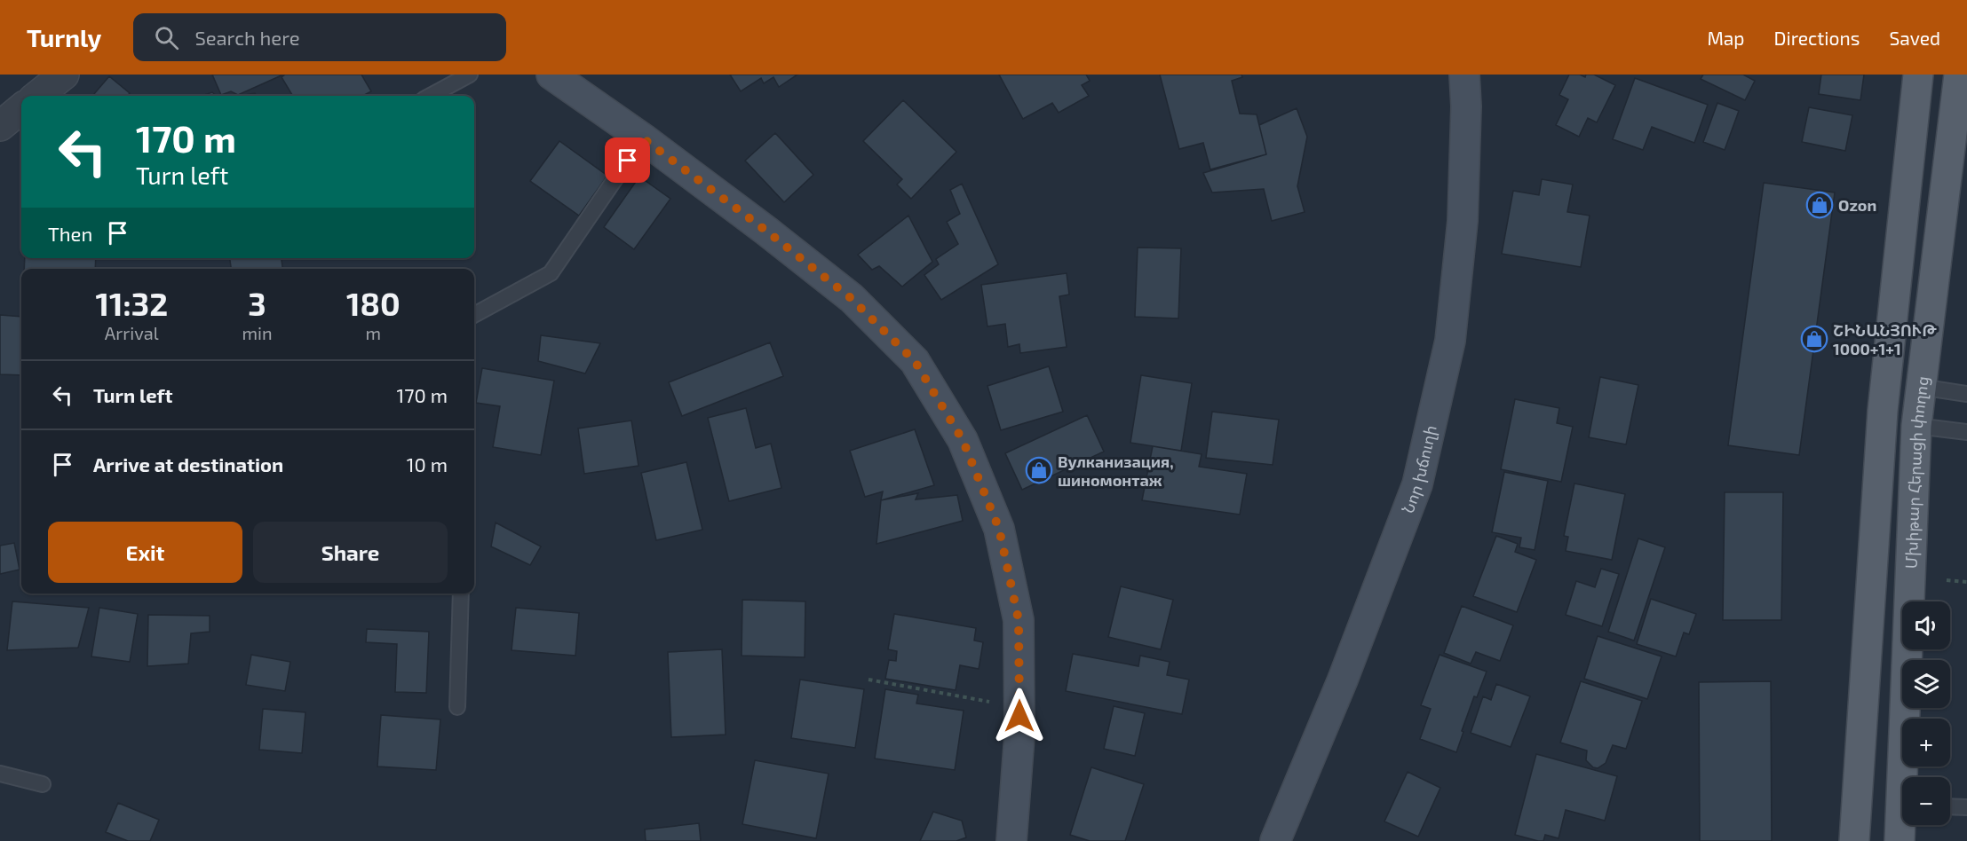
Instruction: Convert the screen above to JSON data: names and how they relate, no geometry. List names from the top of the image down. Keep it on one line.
{"streets":{"main road":["Նոր խճուղի","Մխիթար Հերացի փողոց"]},"places":{"shop":["Ozon","ՇԻՆԱՆՅՈՒԹ 1000+1+1","Вулканизация, шиномонтаж"]},"page":{"header":"Turnly","search":"Search here","nav":["Map","Directions","Saved"],"turn":["170 m","Turn left"],"then":"Then","eta":["11:32","Arrival","3","min","180","m"],"list":[{"name":"Turn left","value":"170 m"},{"name":"Arrive at destination","value":"10 m"}],"buttons":["Exit","Share"],"map_buttons":["+","−"]}}
